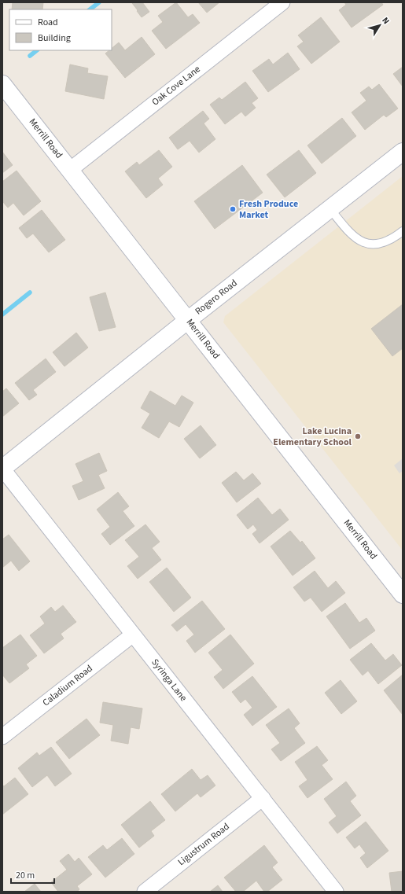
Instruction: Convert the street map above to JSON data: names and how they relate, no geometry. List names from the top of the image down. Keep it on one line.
{"streets":{"main road":["Merrill Road","Rogero Road"],"street":["Oak Cove Lane","Syringa Lane","Caladium Road","Ligustrum Road"]},"crossings":[["Oak Cove Lane","Merrill Road"],["Merrill Road","Rogero Road"],["Rogero Road","Syringa Lane"],["Syringa Lane","Caladium Road"],["Syringa Lane","Ligustrum Road"]],"places":["Fresh Produce Market","Lake Lucina Elementary School"],"legend":["Road","Building"],"scale_bar":"20 m","north":"top right"}
